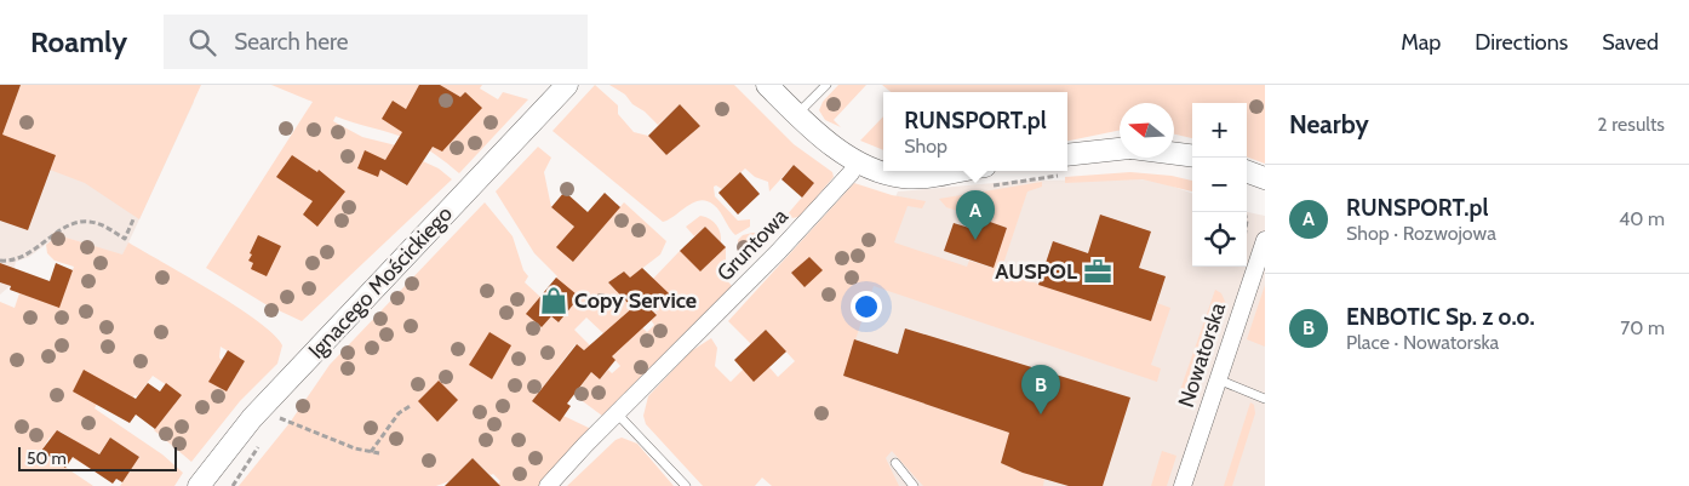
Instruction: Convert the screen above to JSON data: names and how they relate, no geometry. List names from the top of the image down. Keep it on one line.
{"streets":{"street":["Gruntowa","Ignacego Mościckiego","Nowatorska"]},"places":{"office":["AUSPOL"],"shop":["Copy Service"]},"scale_bar":"50 m","north":"left","page":{"header":"Roamly","search":"Search here","nav":["Map","Directions","Saved"],"heading":["Nearby","2 results"],"popup":["RUNSPORT.pl","Shop"],"map_buttons":["+","−"],"list":[{"mark":"A","name":"RUNSPORT.pl","note":"Shop · Rozwojowa","value":"40 m"},{"mark":"B","name":"ENBOTIC Sp. z o.o.","note":"Place · Nowatorska","value":"70 m"}],"pins":["A","B"],"scale":"50 m"}}
